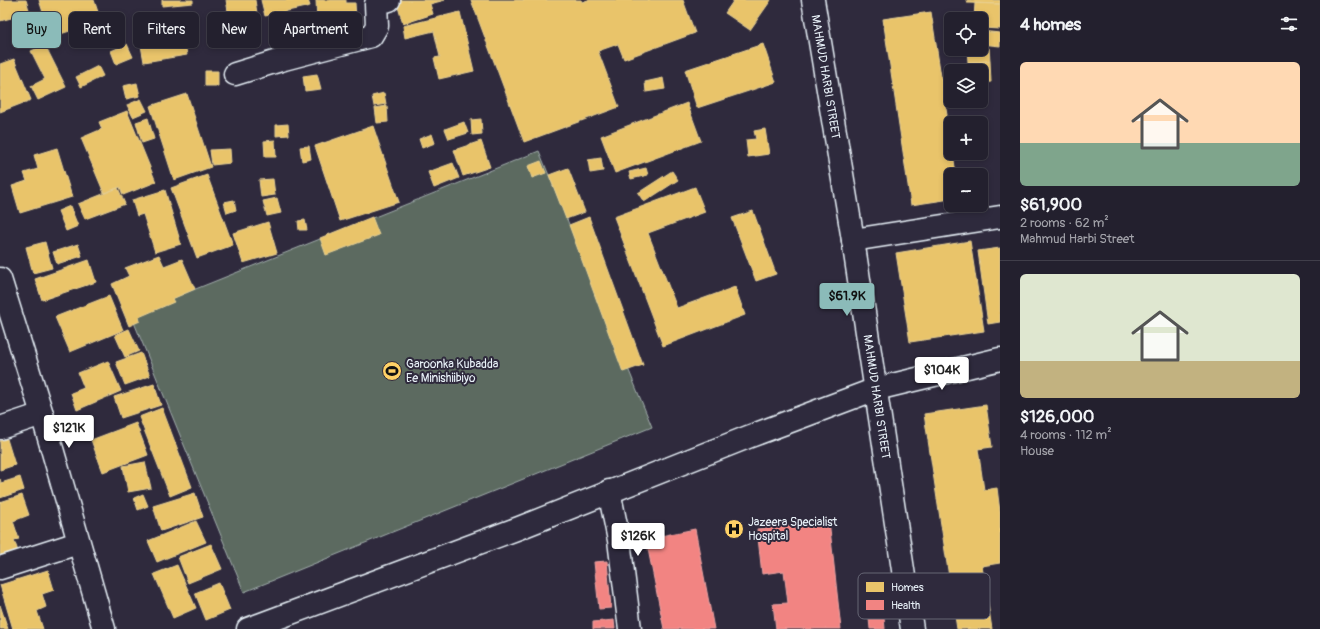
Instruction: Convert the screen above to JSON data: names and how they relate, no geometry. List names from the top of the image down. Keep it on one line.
{"streets":{"street":["MAHMUD HARBI STREET"]},"places":{"sports":["Garoonka Kubadda Ee Minishiibiyo"],"hospital":["Jazeera Specialist Hospital"]},"legend":["Homes","Health"],"page":{"heading":"4 homes","map_buttons":["+","−"],"chip":["Buy","Rent","Filters","New","Apartment"],"list":[{"name":"$61,900","note":"2 rooms · 62 m² · Mahmud Harbi Street"},{"name":"$126,000","note":"4 rooms · 112 m² · House"}],"price":["$61.9K","$104K","$121K","$126K"]}}
